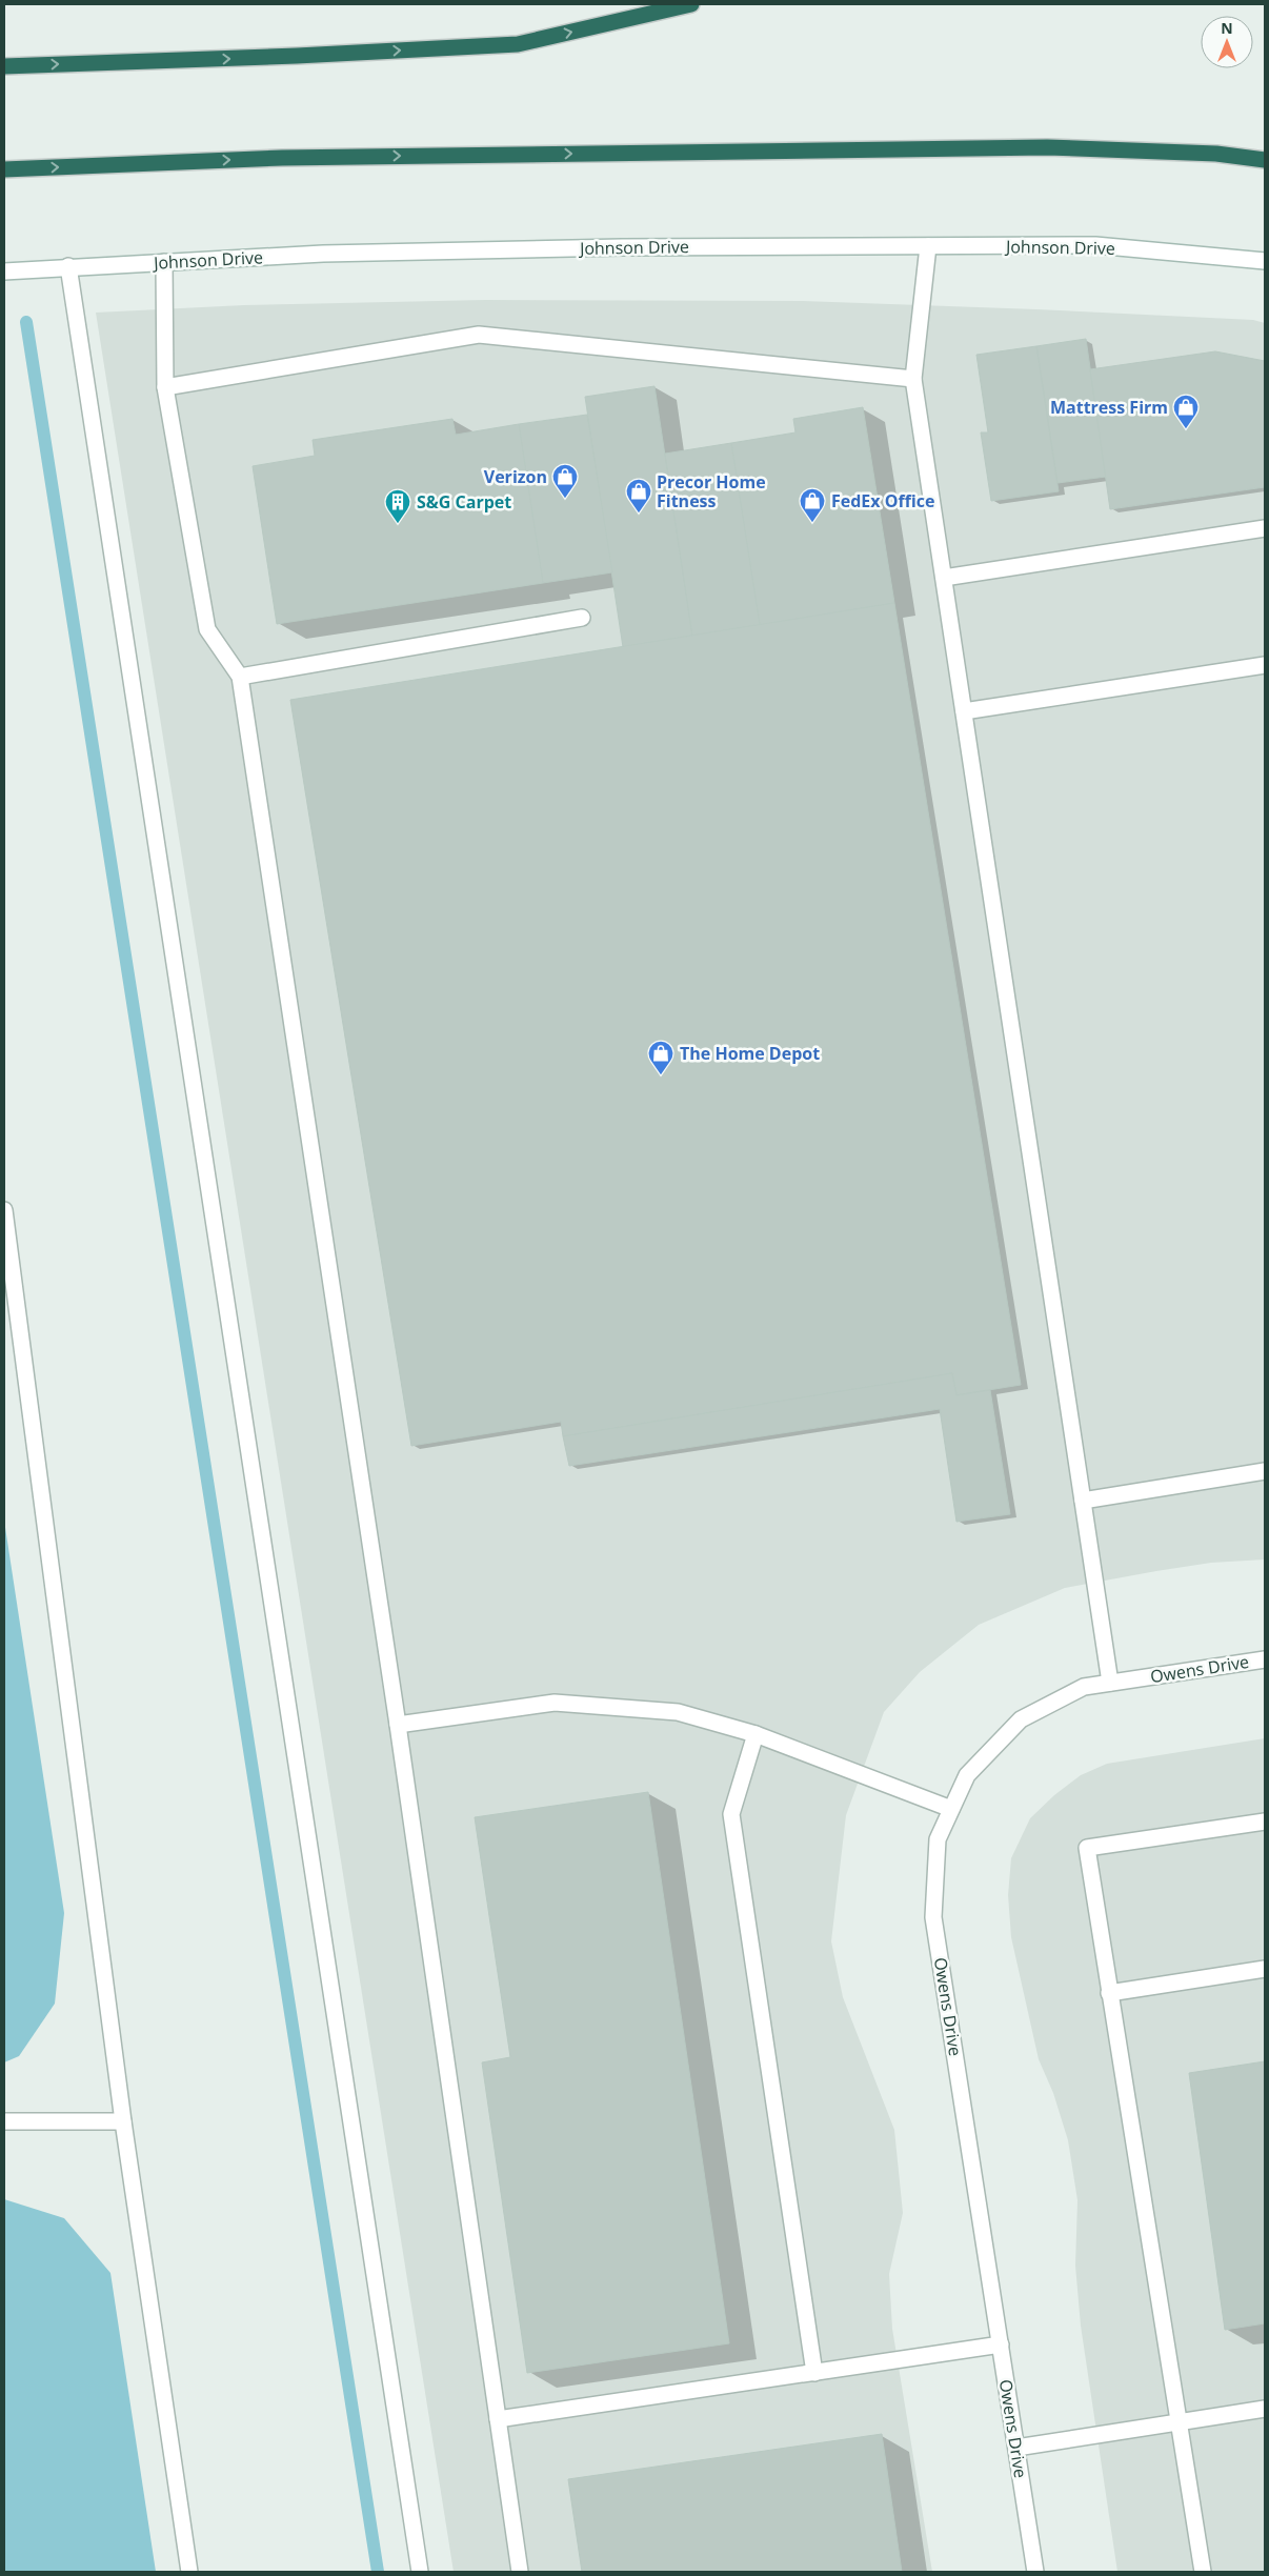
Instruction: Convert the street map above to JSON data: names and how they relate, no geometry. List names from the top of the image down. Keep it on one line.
{"streets":{"street":["Johnson Drive","Owens Drive"]},"places":{"shop":["Mattress Firm","Verizon","Precor Home Fitness","FedEx Office","The Home Depot"],"building":["S&G Carpet"]},"north":"top"}
